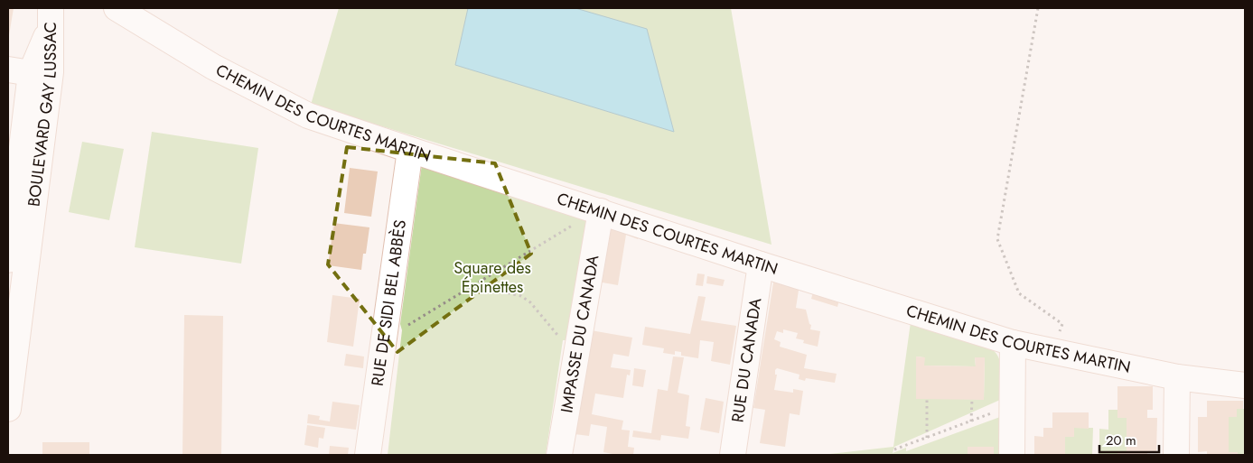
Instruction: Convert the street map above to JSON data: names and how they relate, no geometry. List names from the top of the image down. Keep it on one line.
{"streets":{"street":["CHEMIN DES COURTES MARTIN","BOULEVARD GAY LUSSAC","RUE DE SIDI BEL ABBÈS","IMPASSE DU CANADA","RUE DU CANADA"]},"crossings":[["CHEMIN DES COURTES MARTIN","RUE DE SIDI BEL ABBÈS"],["CHEMIN DES COURTES MARTIN","IMPASSE DU CANADA"],["CHEMIN DES COURTES MARTIN","RUE DU CANADA"]],"parks":["Square des Épinettes"],"scale_bar":"20 m"}
